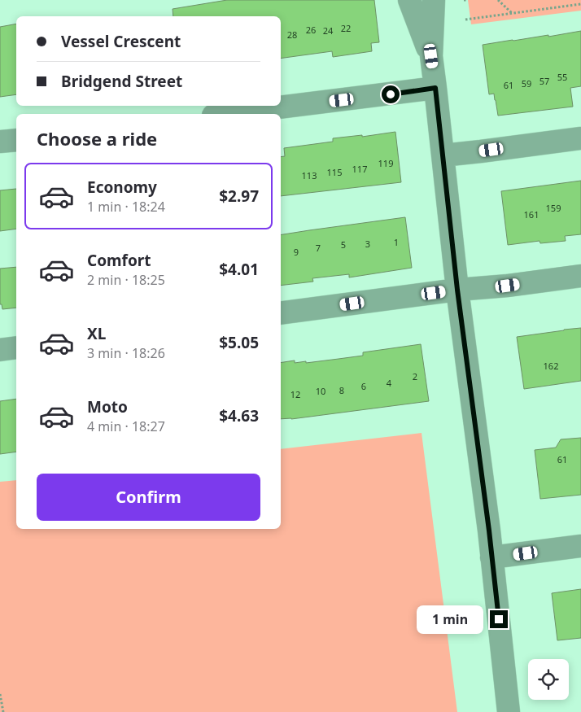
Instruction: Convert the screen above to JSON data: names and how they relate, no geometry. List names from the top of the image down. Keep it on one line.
{"house_numbers":["22","26","24","28","55","57","59","61","119","117","115","113","159","161","1","3","5","7","9","162","2","4","6","8","10","12","61"],"page":{"banner":["Vessel Crescent","Bridgend Street"],"heading":"Choose a ride","list":[{"name":"Economy","note":"1 min · 18:24","value":"$2.97"},{"name":"Comfort","note":"2 min · 18:25","value":"$4.01"},{"name":"XL","note":"3 min · 18:26","value":"$5.05"},{"name":"Moto","note":"4 min · 18:27","value":"$4.63"}],"buttons":"Confirm","bubble":"1 min"}}
